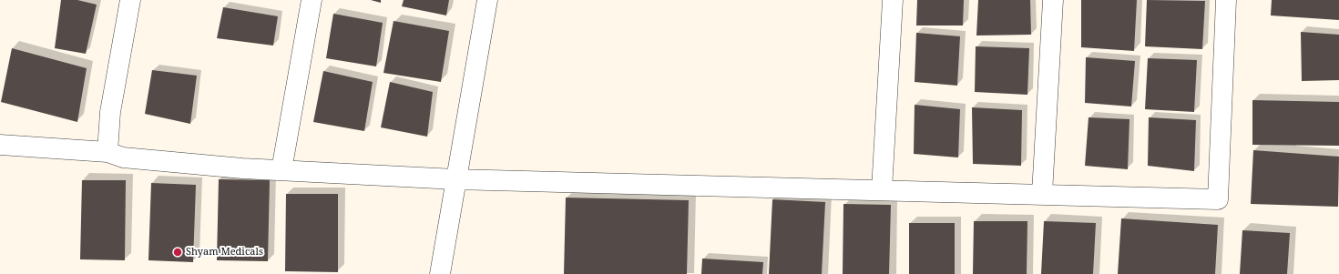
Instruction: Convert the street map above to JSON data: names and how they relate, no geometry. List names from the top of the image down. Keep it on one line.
{"places":["Shyam Medicals"]}
